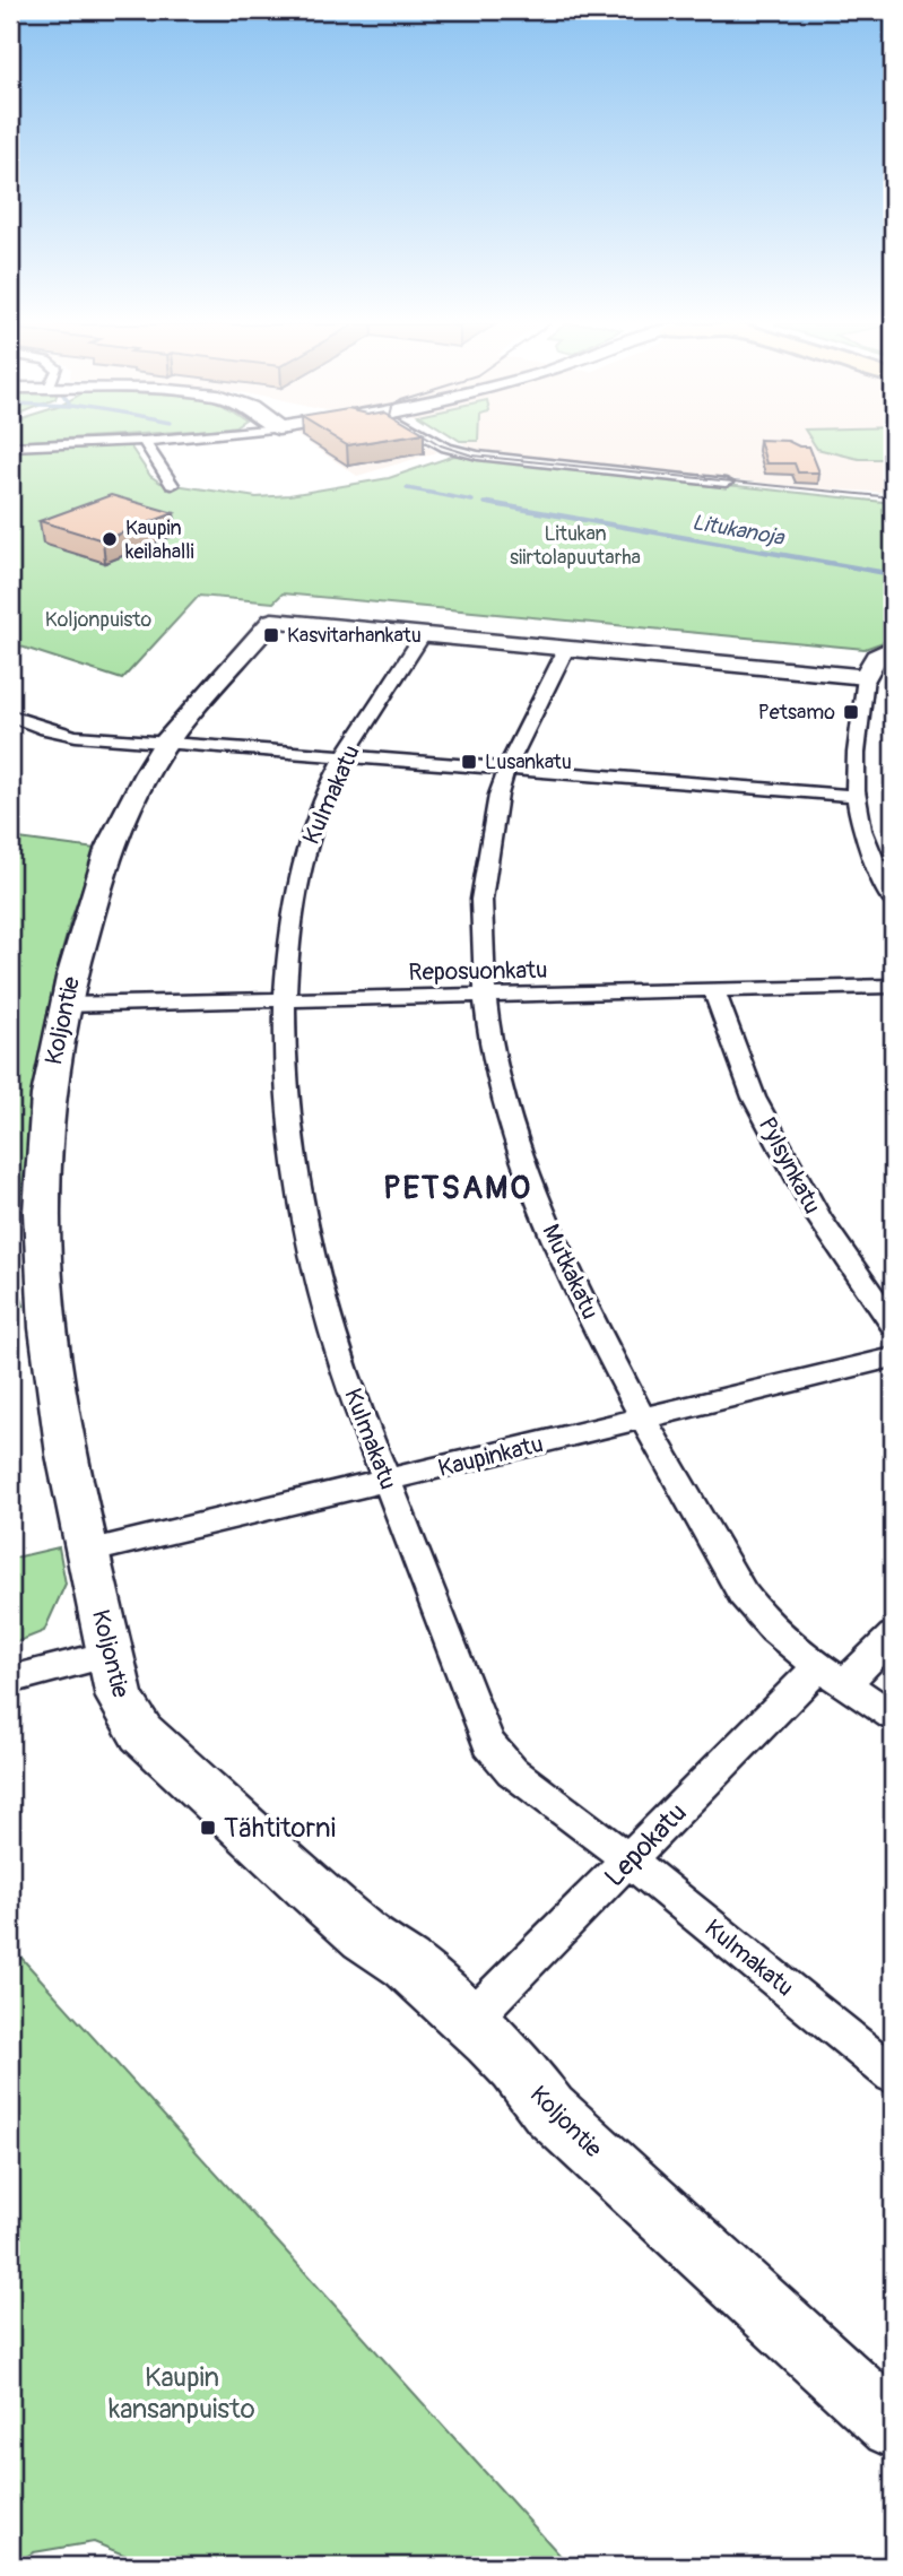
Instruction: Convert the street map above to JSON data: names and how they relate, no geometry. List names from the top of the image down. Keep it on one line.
{"streets":{"street":["Kulmakatu","Reposuonkatu","Koljontie","Pylsynkatu","Mutkakatu","Kaupinkatu","Lepokatu"]},"crossings":[["Kulmakatu","Reposuonkatu"],["Kulmakatu","Koljontie"],["Kulmakatu","Kaupinkatu"],["Kulmakatu","Lepokatu"],["Reposuonkatu","Koljontie"],["Reposuonkatu","Pylsynkatu"],["Reposuonkatu","Mutkakatu"],["Koljontie","Kaupinkatu"],["Koljontie","Lepokatu"],["Mutkakatu","Kaupinkatu"],["Mutkakatu","Lepokatu"]],"districts":["PETSAMO"],"water":["Litukanoja"],"parks":["Litukan siirtolapuutarha","Koljonpuisto","Kaupin kansanpuisto"],"places":{"other":["Kaupin keilahalli"],"transit":["Kasvitarhankatu","Petsamo","Lusankatu","Tähtitorni"]}}
